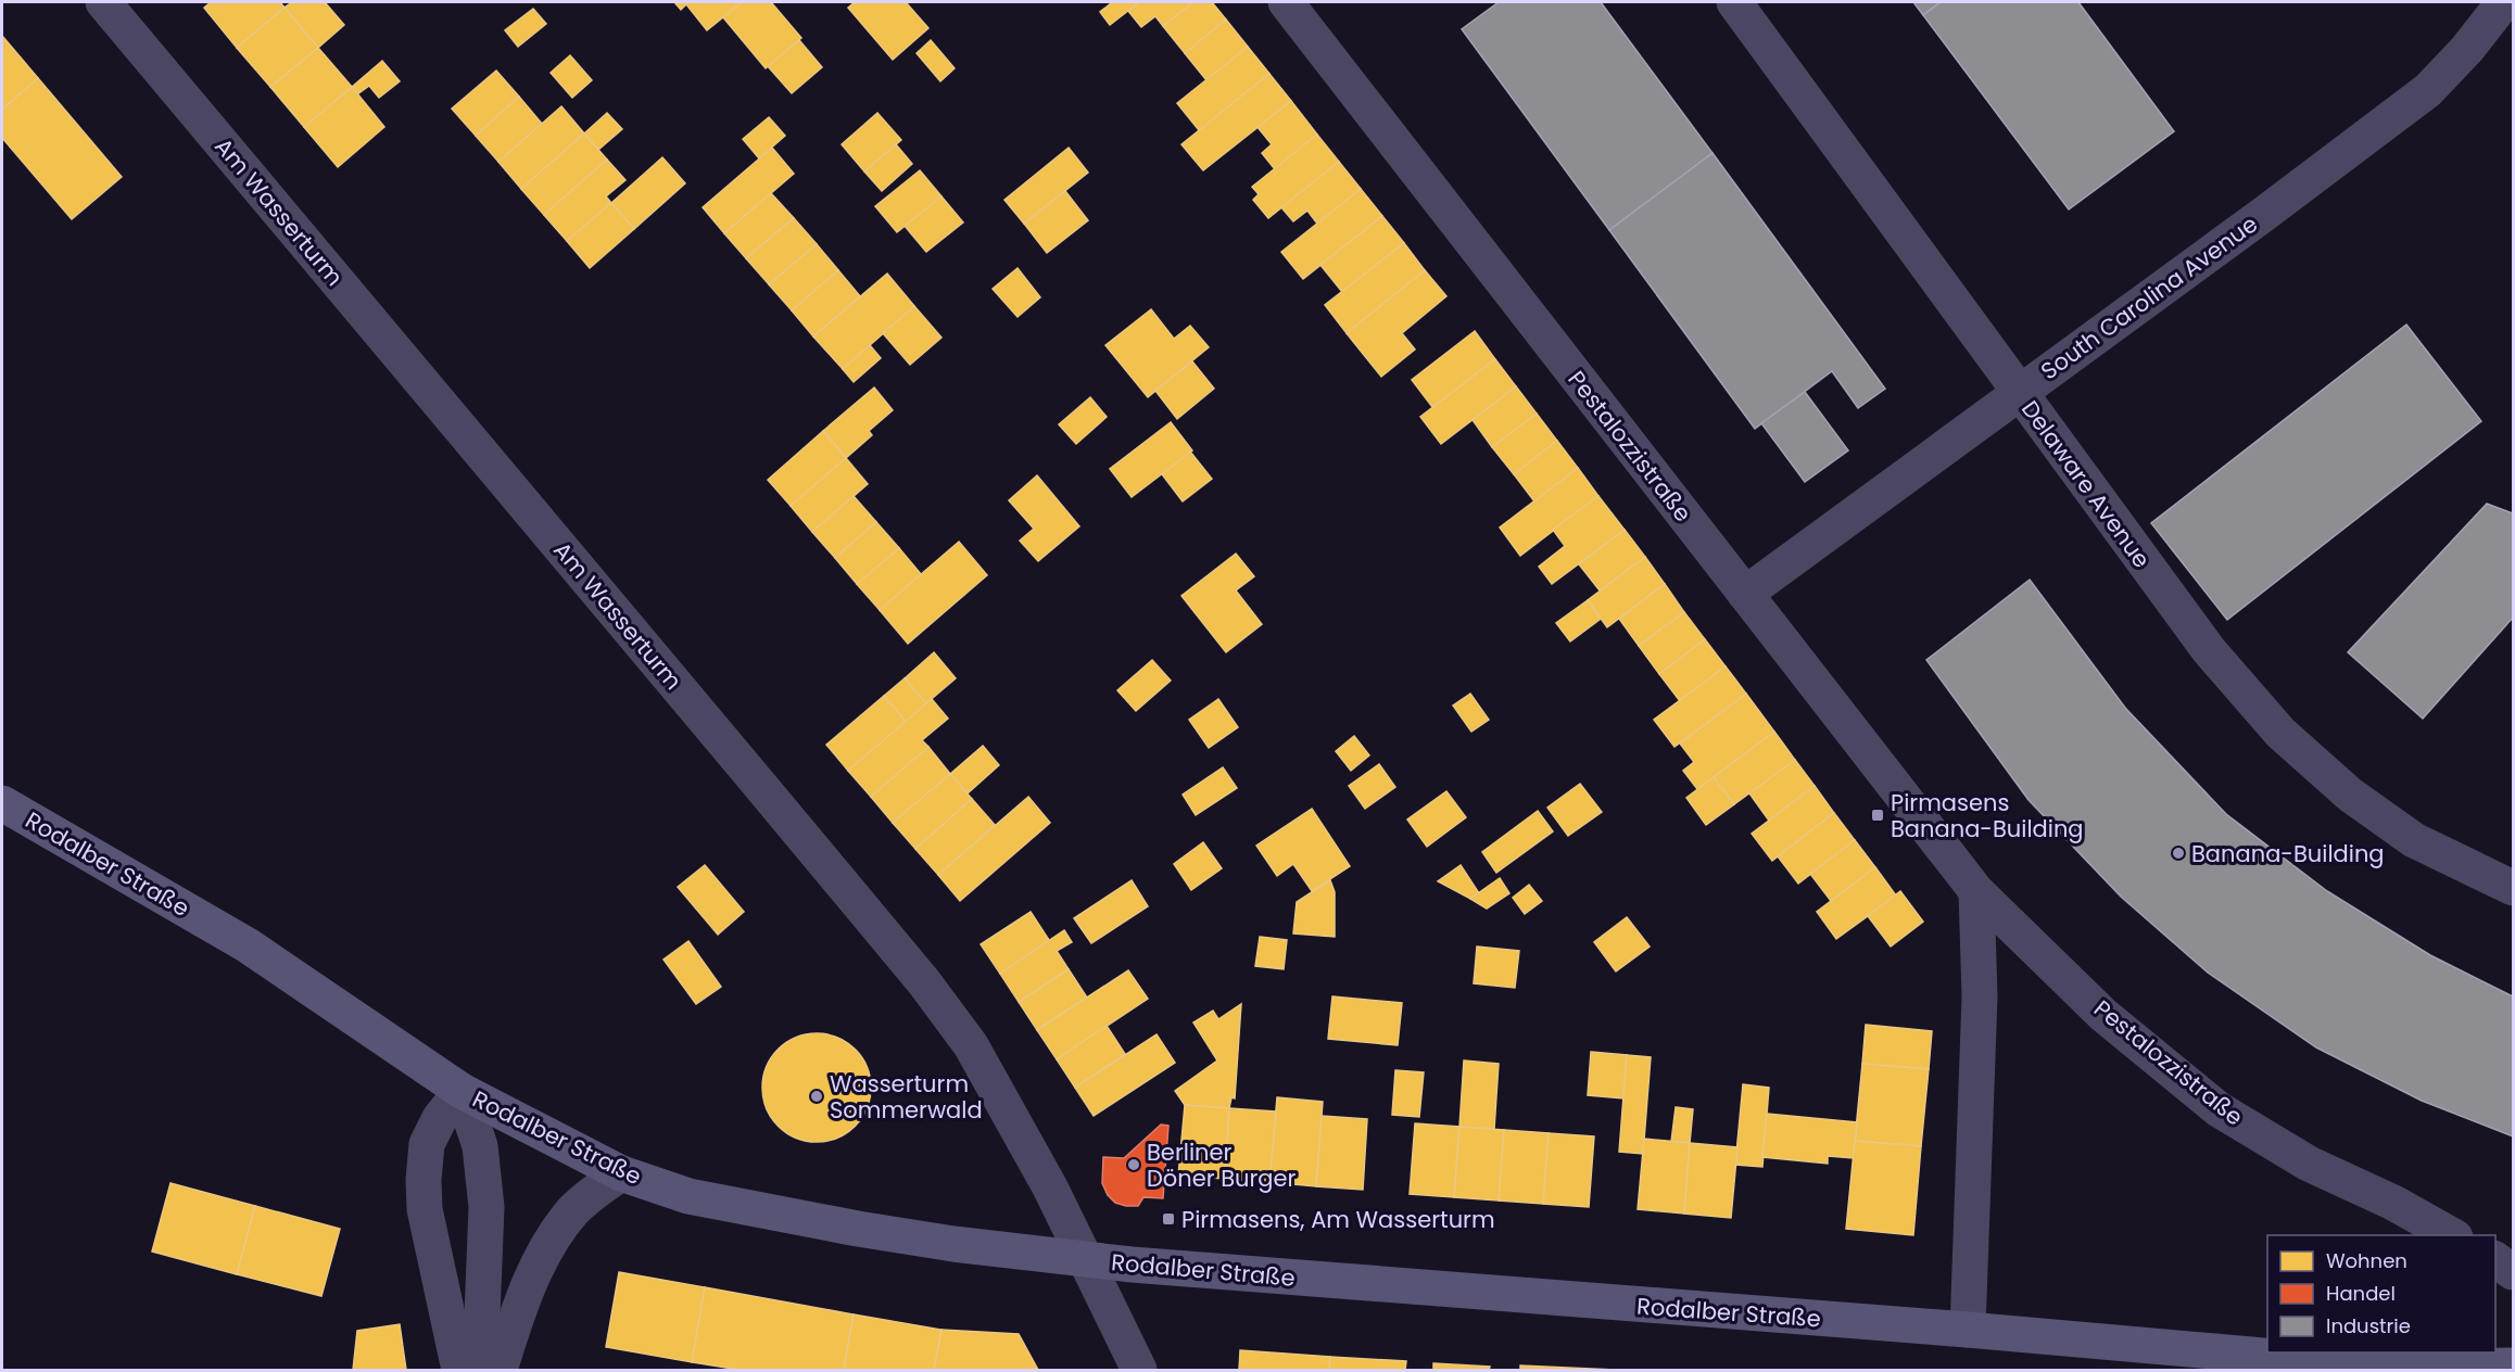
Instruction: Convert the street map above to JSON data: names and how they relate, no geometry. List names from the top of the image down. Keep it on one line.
{"streets":{"main road":["Rodalber Straße"],"street":["Am Wasserturm","South Carolina Avenue","Pestalozzistraße","Delaware Avenue"]},"crossings":[["Am Wasserturm","Rodalber Straße"],["South Carolina Avenue","Pestalozzistraße"],["South Carolina Avenue","Delaware Avenue"]],"places":{"transit":["Pirmasens Banana-Building","Pirmasens, Am Wasserturm"],"other":["Banana-Building","Wasserturm Sommerwald","Berliner Döner Burger"]},"legend":["Wohnen","Handel","Industrie"]}
